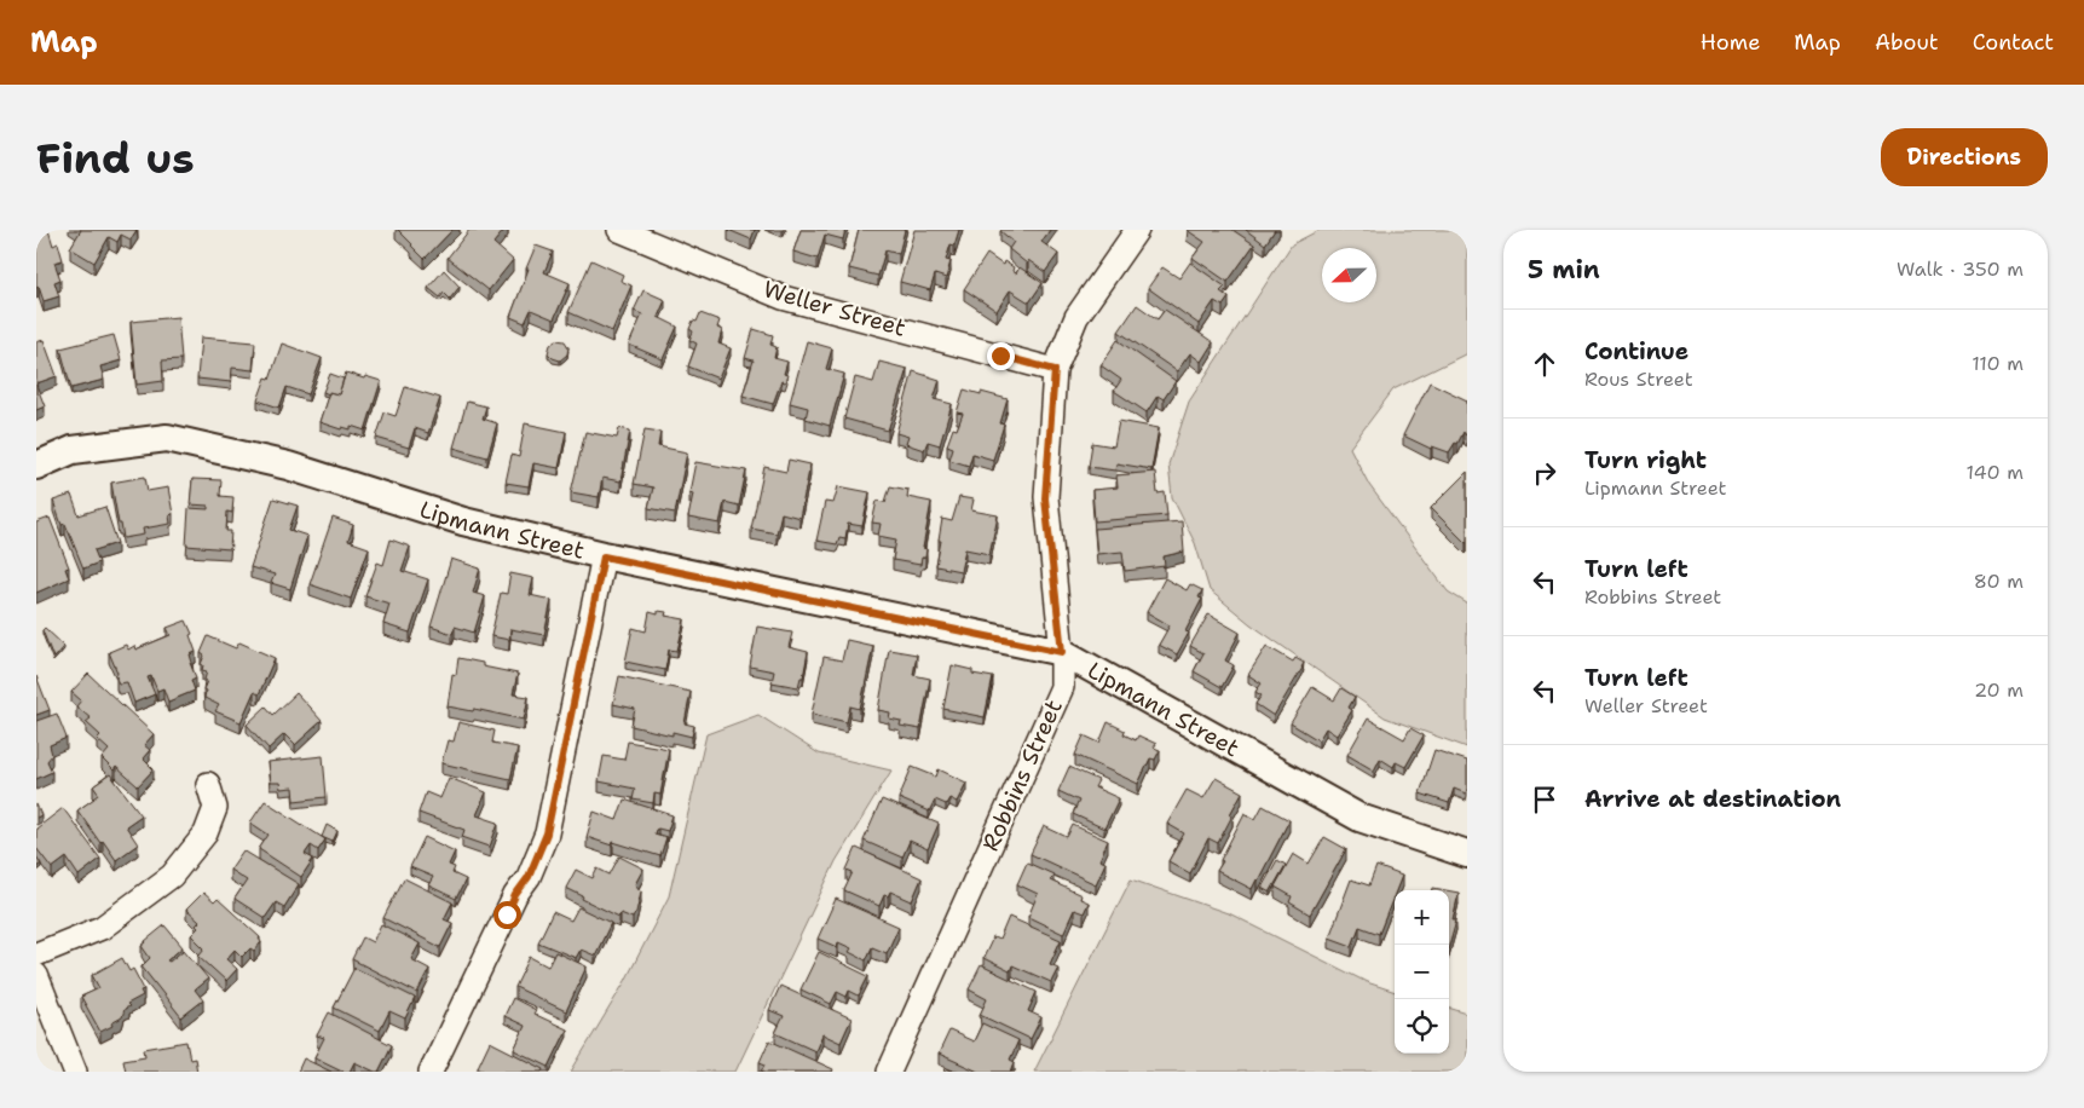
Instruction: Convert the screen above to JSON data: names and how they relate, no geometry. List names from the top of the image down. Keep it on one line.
{"streets":{"street":["Weller Street","Lipmann Street","Robbins Street"]},"crossings":[["Weller Street","Robbins Street"],["Lipmann Street","Robbins Street"]],"north":"left","page":{"header":"Map","nav":["Home","Map","About","Contact"],"buttons":"Directions","title":"Find us","heading":["5 min","Walk · 350 m"],"list":[["Continue","Rous Street","110 m"],["Turn right","Lipmann Street","140 m"],["Turn left","Robbins Street","80 m"],["Turn left","Weller Street","20 m"],"Arrive at destination"],"map_buttons":["+","−"]}}
